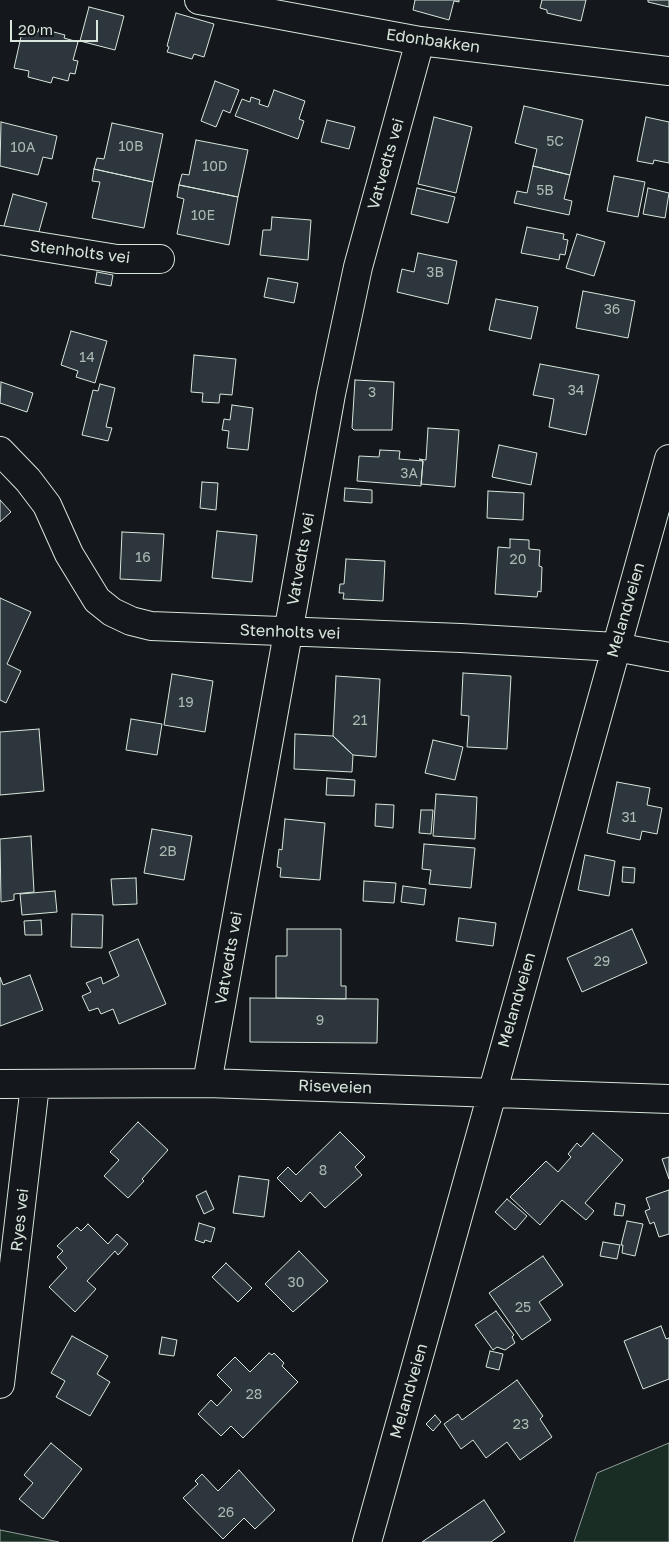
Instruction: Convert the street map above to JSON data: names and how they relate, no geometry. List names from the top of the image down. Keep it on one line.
{"streets":{"street":["Edonbakken","Vatvedts vei","Stenholts vei","Melandveien","Riseveien","Ryes vei"]},"crossings":[["Edonbakken","Vatvedts vei"],["Vatvedts vei","Stenholts vei"],["Vatvedts vei","Riseveien"],["Stenholts vei","Melandveien"],["Melandveien","Riseveien"],["Riseveien","Ryes vei"]],"house_numbers":["5C","10B","10A","10D","5B","10E","3B","36","14","34","3","3A","16","20","19","21","31","2B","29","9","8","30","25","28","23","26"],"scale_bar":"20 m"}
